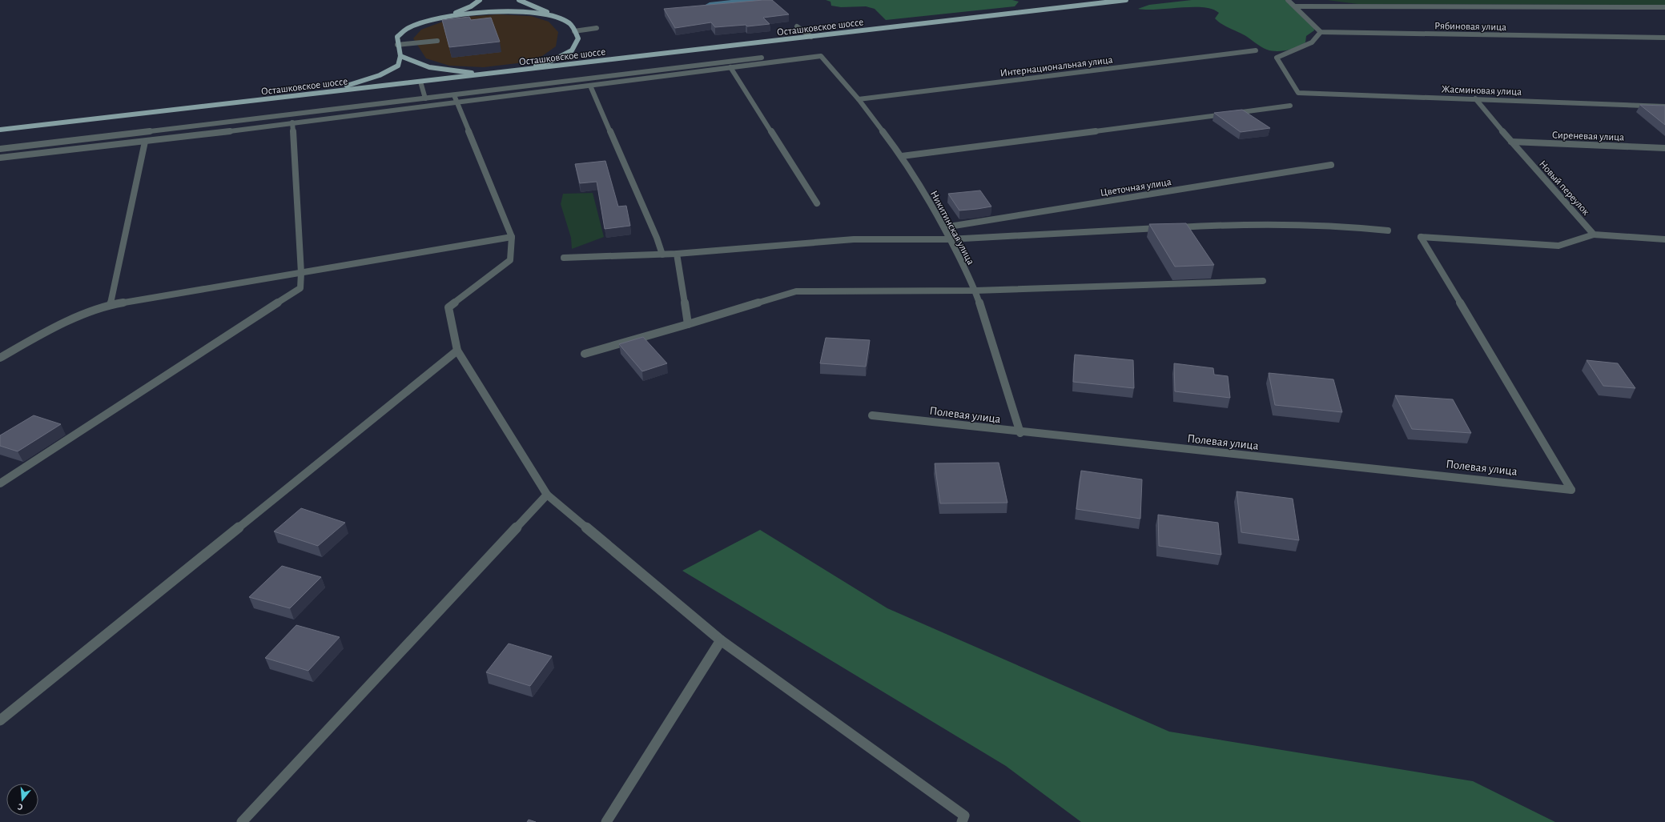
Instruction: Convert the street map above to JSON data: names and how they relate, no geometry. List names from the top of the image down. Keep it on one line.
{"streets":{"main road":["Осташковское шоссе"],"street":["Рябиновая улица","Интернациональная улица","Жасминовая улица","Сиреневая улица","Цветочная улица","Новый переулок","Никитинская улица","Полевая улица"]},"crossings":[["Рябиновая улица","Жасминовая улица"],["Интернациональная улица","Никитинская улица"],["Жасминовая улица","Новый переулок"],["Сиреневая улица","Новый переулок"],["Цветочная улица","Никитинская улица"],["Новый переулок","Полевая улица"],["Никитинская улица","Полевая улица"]],"north":"bottom"}
